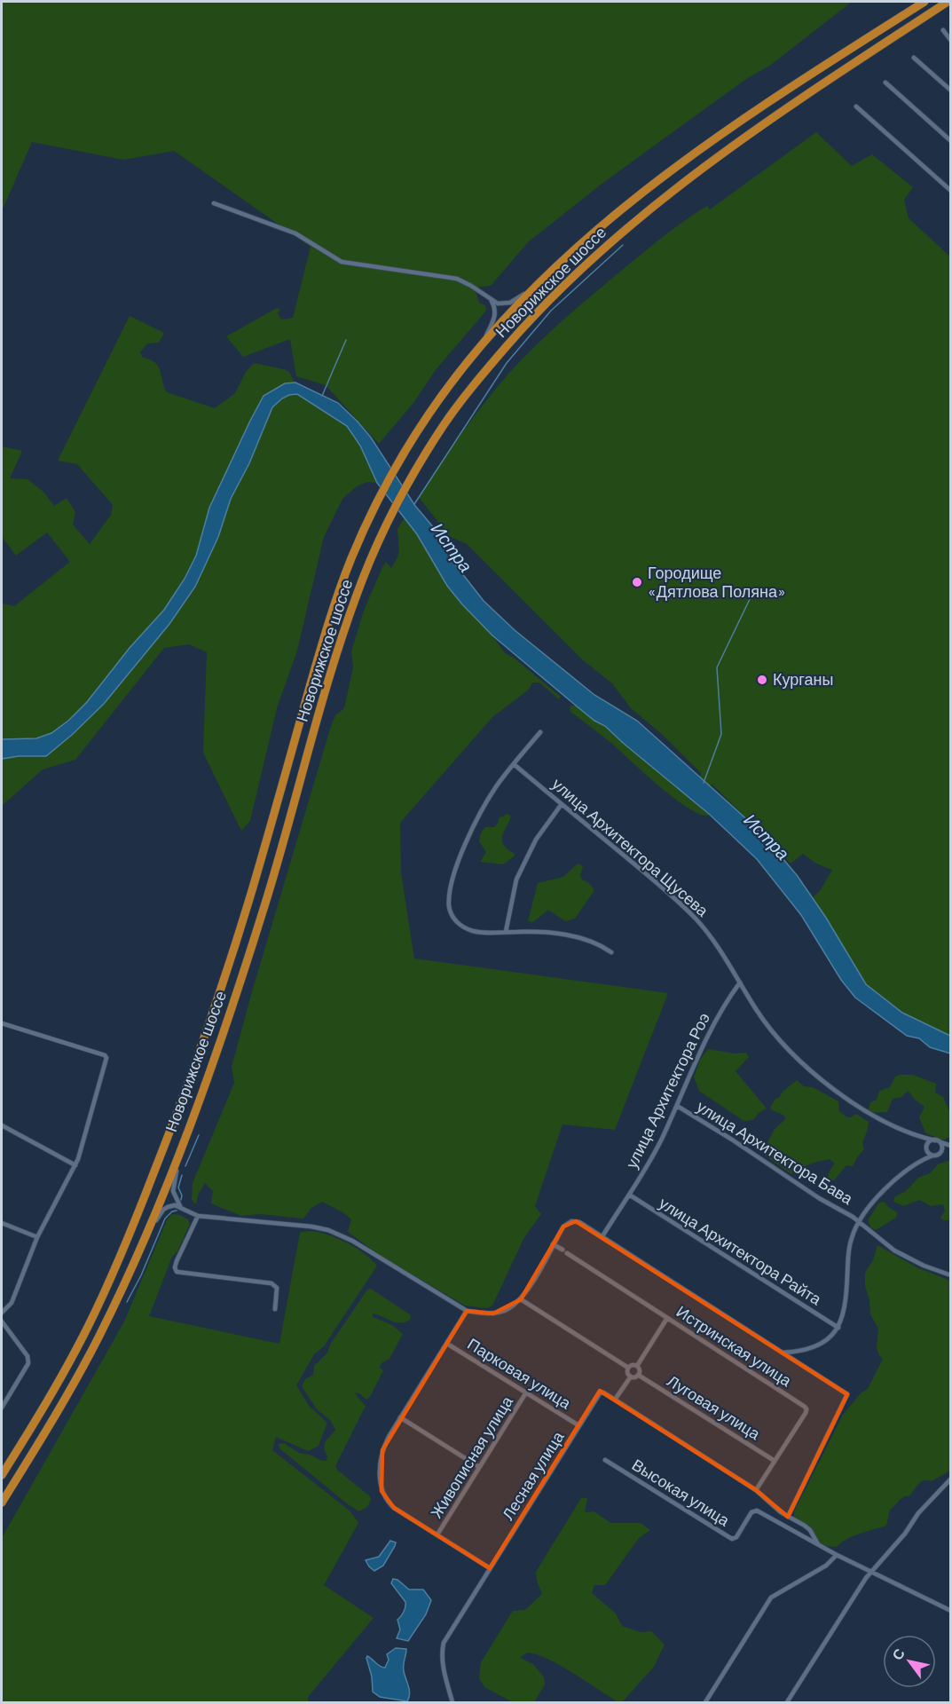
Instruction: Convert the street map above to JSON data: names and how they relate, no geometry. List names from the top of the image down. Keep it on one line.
{"streets":{"highway":["Новорижское шоссе"],"street":["улица Архитектора Щусева","улица Архитектора Роэ","улица Архитектора Бава","улица Архитектора Райта","Истринская улица","Парковая улица","Луговая улица","Живописная улица","Лесная улица","Высокая улица"]},"crossings":[["улица Архитектора Щусева","улица Архитектора Роэ"],["улица Архитектора Роэ","улица Архитектора Бава"],["улица Архитектора Роэ","улица Архитектора Райта"],["Истринская улица","Луговая улица"],["Парковая улица","Живописная улица"],["Парковая улица","Лесная улица"]],"water":["Истра"],"places":["Городище «Дятлова Поляна»","Курганы"],"north":"top left"}
